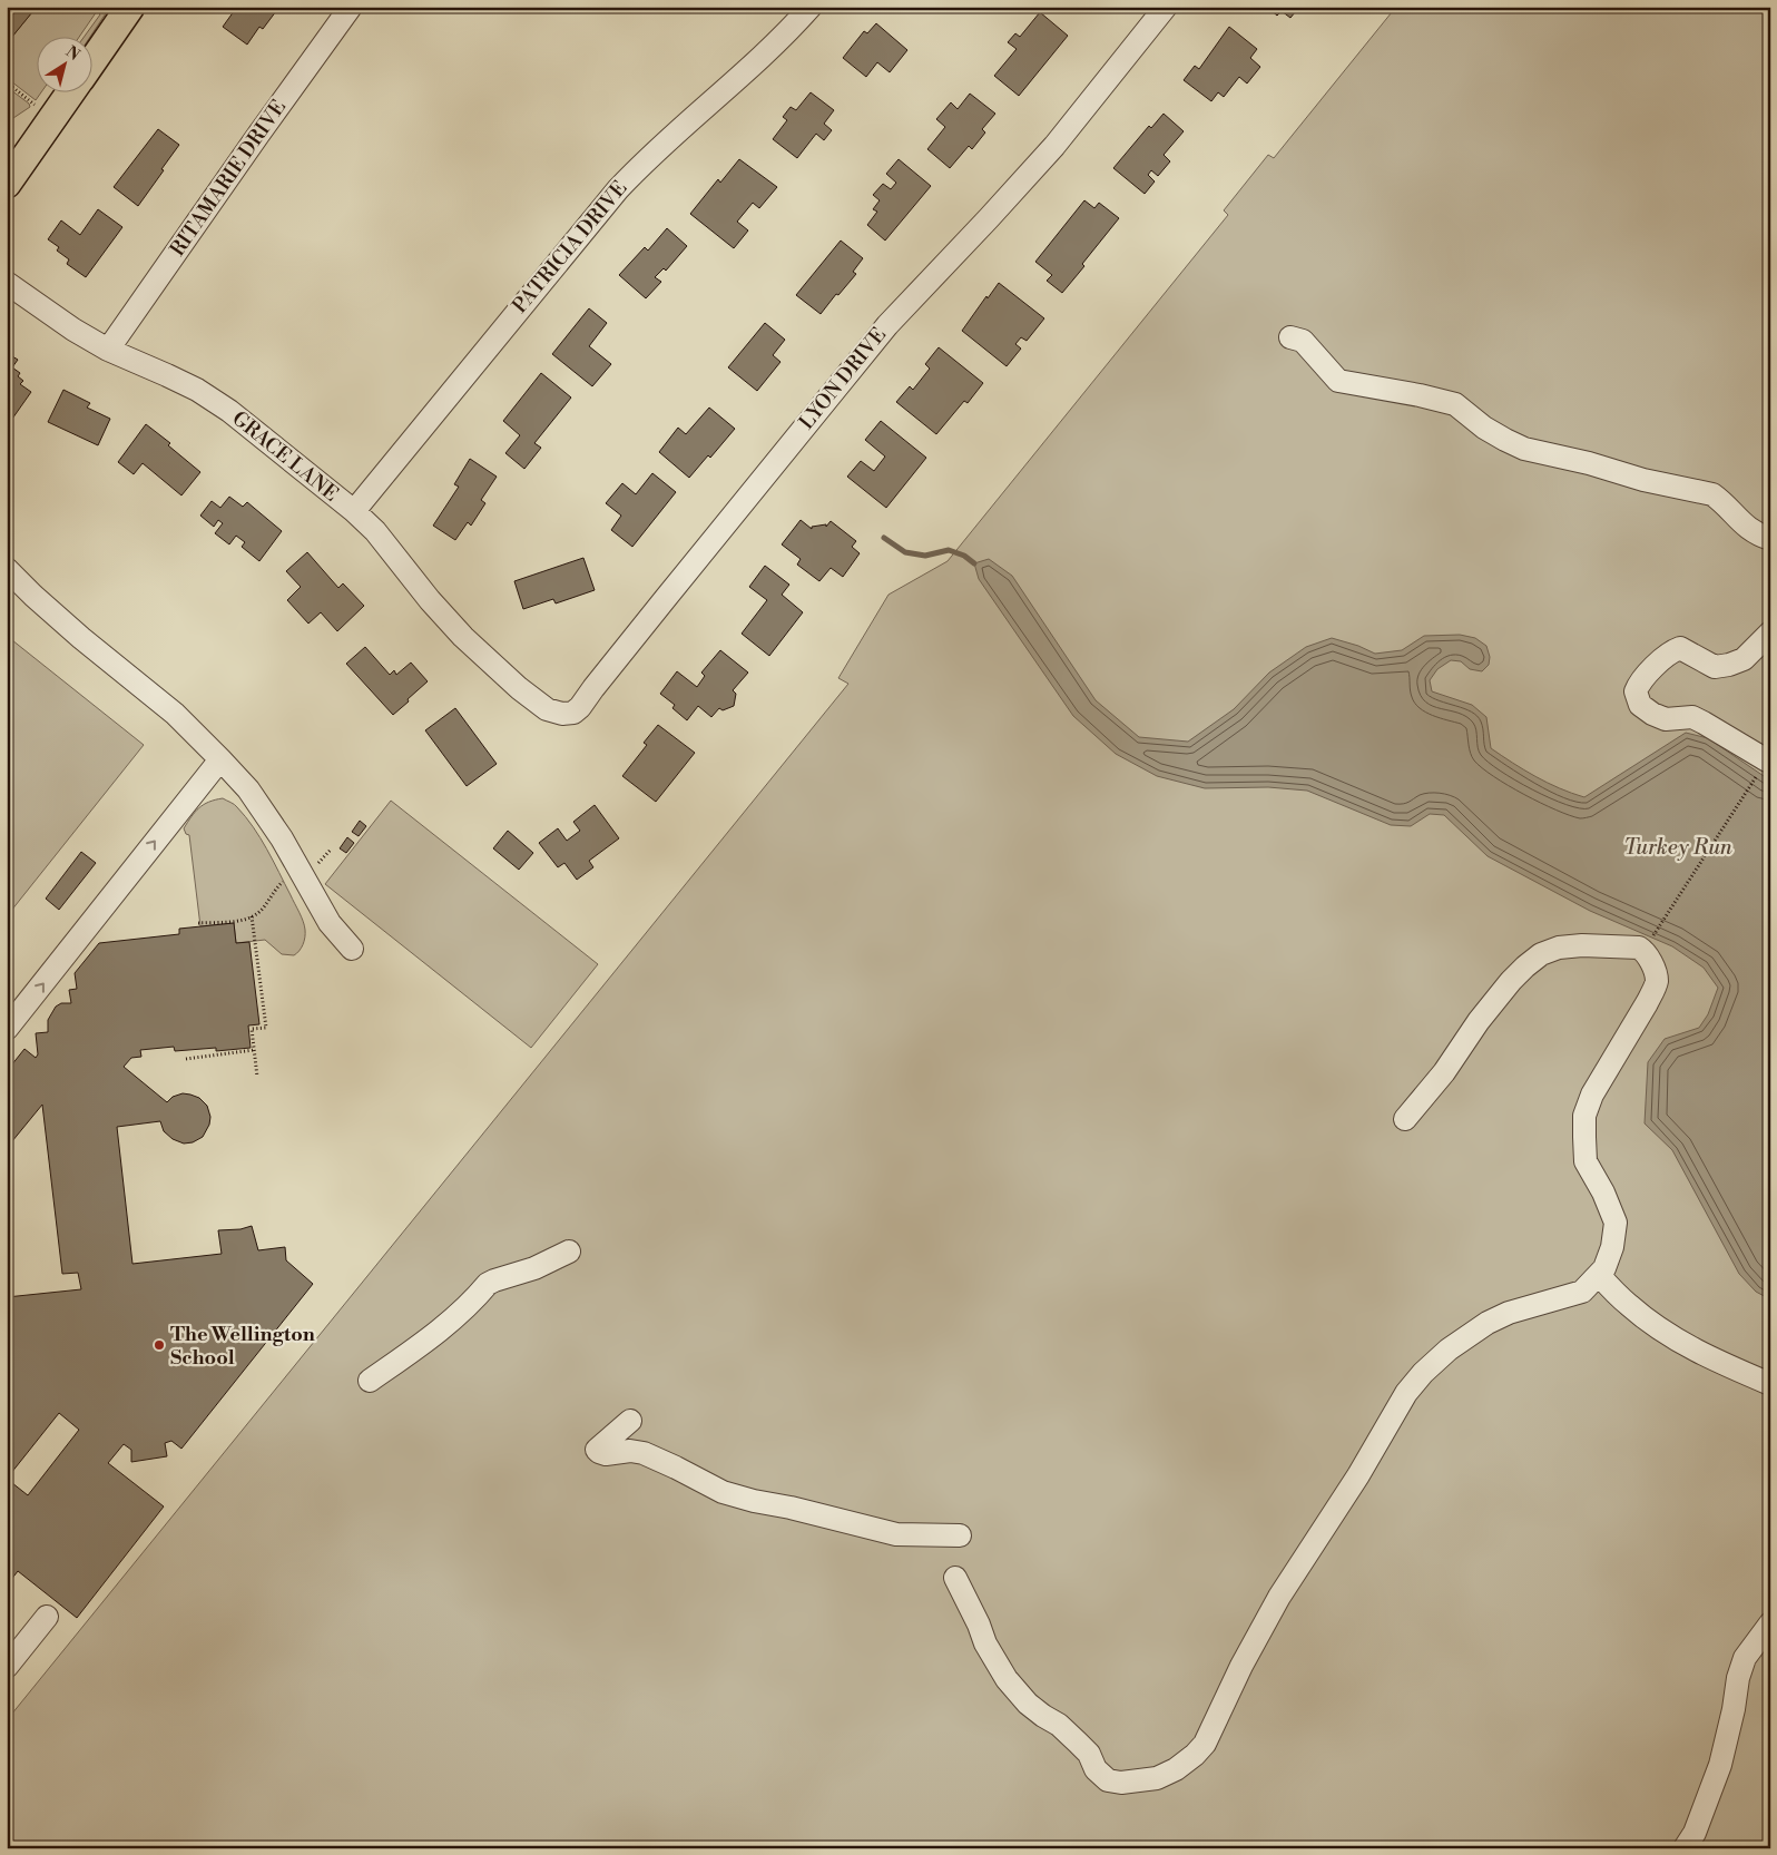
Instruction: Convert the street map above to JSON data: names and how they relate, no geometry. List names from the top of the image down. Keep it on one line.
{"streets":{"street":["RITAMARIE DRIVE","PATRICIA DRIVE","LYON DRIVE","GRACE LANE"]},"crossings":[["RITAMARIE DRIVE","GRACE LANE"],["PATRICIA DRIVE","GRACE LANE"],["LYON DRIVE","GRACE LANE"]],"water":["Turkey Run"],"places":["The Wellington School"],"north":"top right"}
